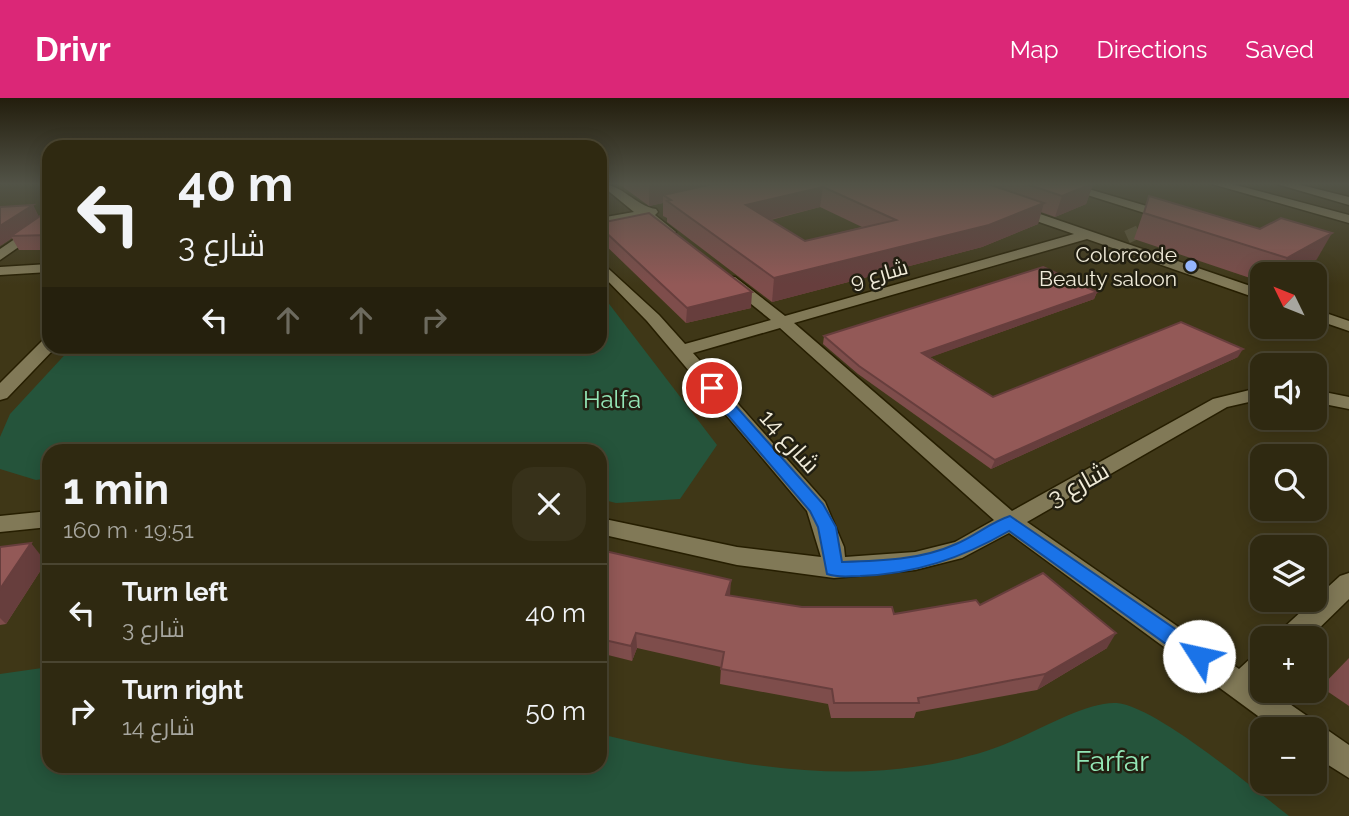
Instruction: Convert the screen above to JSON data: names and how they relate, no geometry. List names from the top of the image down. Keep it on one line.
{"streets":{"street":["شارع 9","شارع 14","شارع 3"]},"crossings":[["شارع 9","شارع 14"],["شارع 14","شارع 3"]],"parks":["Halfa","Farfar"],"places":["Colorcode Beauty saloon"],"north":"top left","page":{"header":"Drivr","nav":["Map","Directions","Saved"],"turn":["40 m","شارع 3"],"map_buttons":["+","−"],"heading":["1 min","160 m · 19:51"],"list":[{"name":"Turn left","note":"شارع 3","value":"40 m"},{"name":"Turn right","note":"شارع 14","value":"50 m"}]}}
